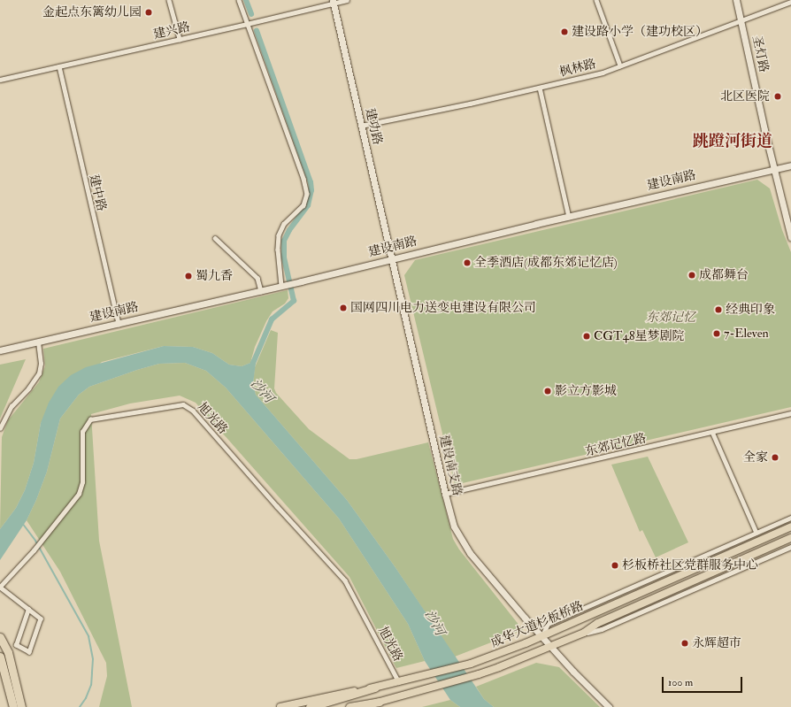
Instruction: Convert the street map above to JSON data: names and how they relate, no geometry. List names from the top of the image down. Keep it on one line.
{"streets":{"main road":["成华大道杉板桥路"],"street":["建兴路","圣灯路","枫林路","建功路","建设南路","建中路","旭光路","东郊记忆路","建设南支路"]},"crossings":[["建兴路","建功路"],["建兴路","建中路"],["圣灯路","枫林路"],["圣灯路","建设南路"],["枫林路","建功路"],["建功路","建设南路"],["建功路","建设南支路"],["建设南路","建中路"],["建设南路","建设南支路"],["旭光路","成华大道杉板桥路"],["东郊记忆路","建设南支路"],["建设南支路","成华大道杉板桥路"]],"districts":["跳蹬河街道"],"water":["沙河"],"parks":["东郊记忆"],"places":["金起点东篱幼儿园","建设路小学（建功校区）","北区医院","全季酒店(成都东郊记忆店)","成都舞台","蜀九香","国网四川电力送变电建设有限公司","经典印象","7-Eleven","CGT48星梦剧院","影立方影城","全家","杉板桥社区党群服务中心","永辉超市"],"scale_bar":"100 m"}
